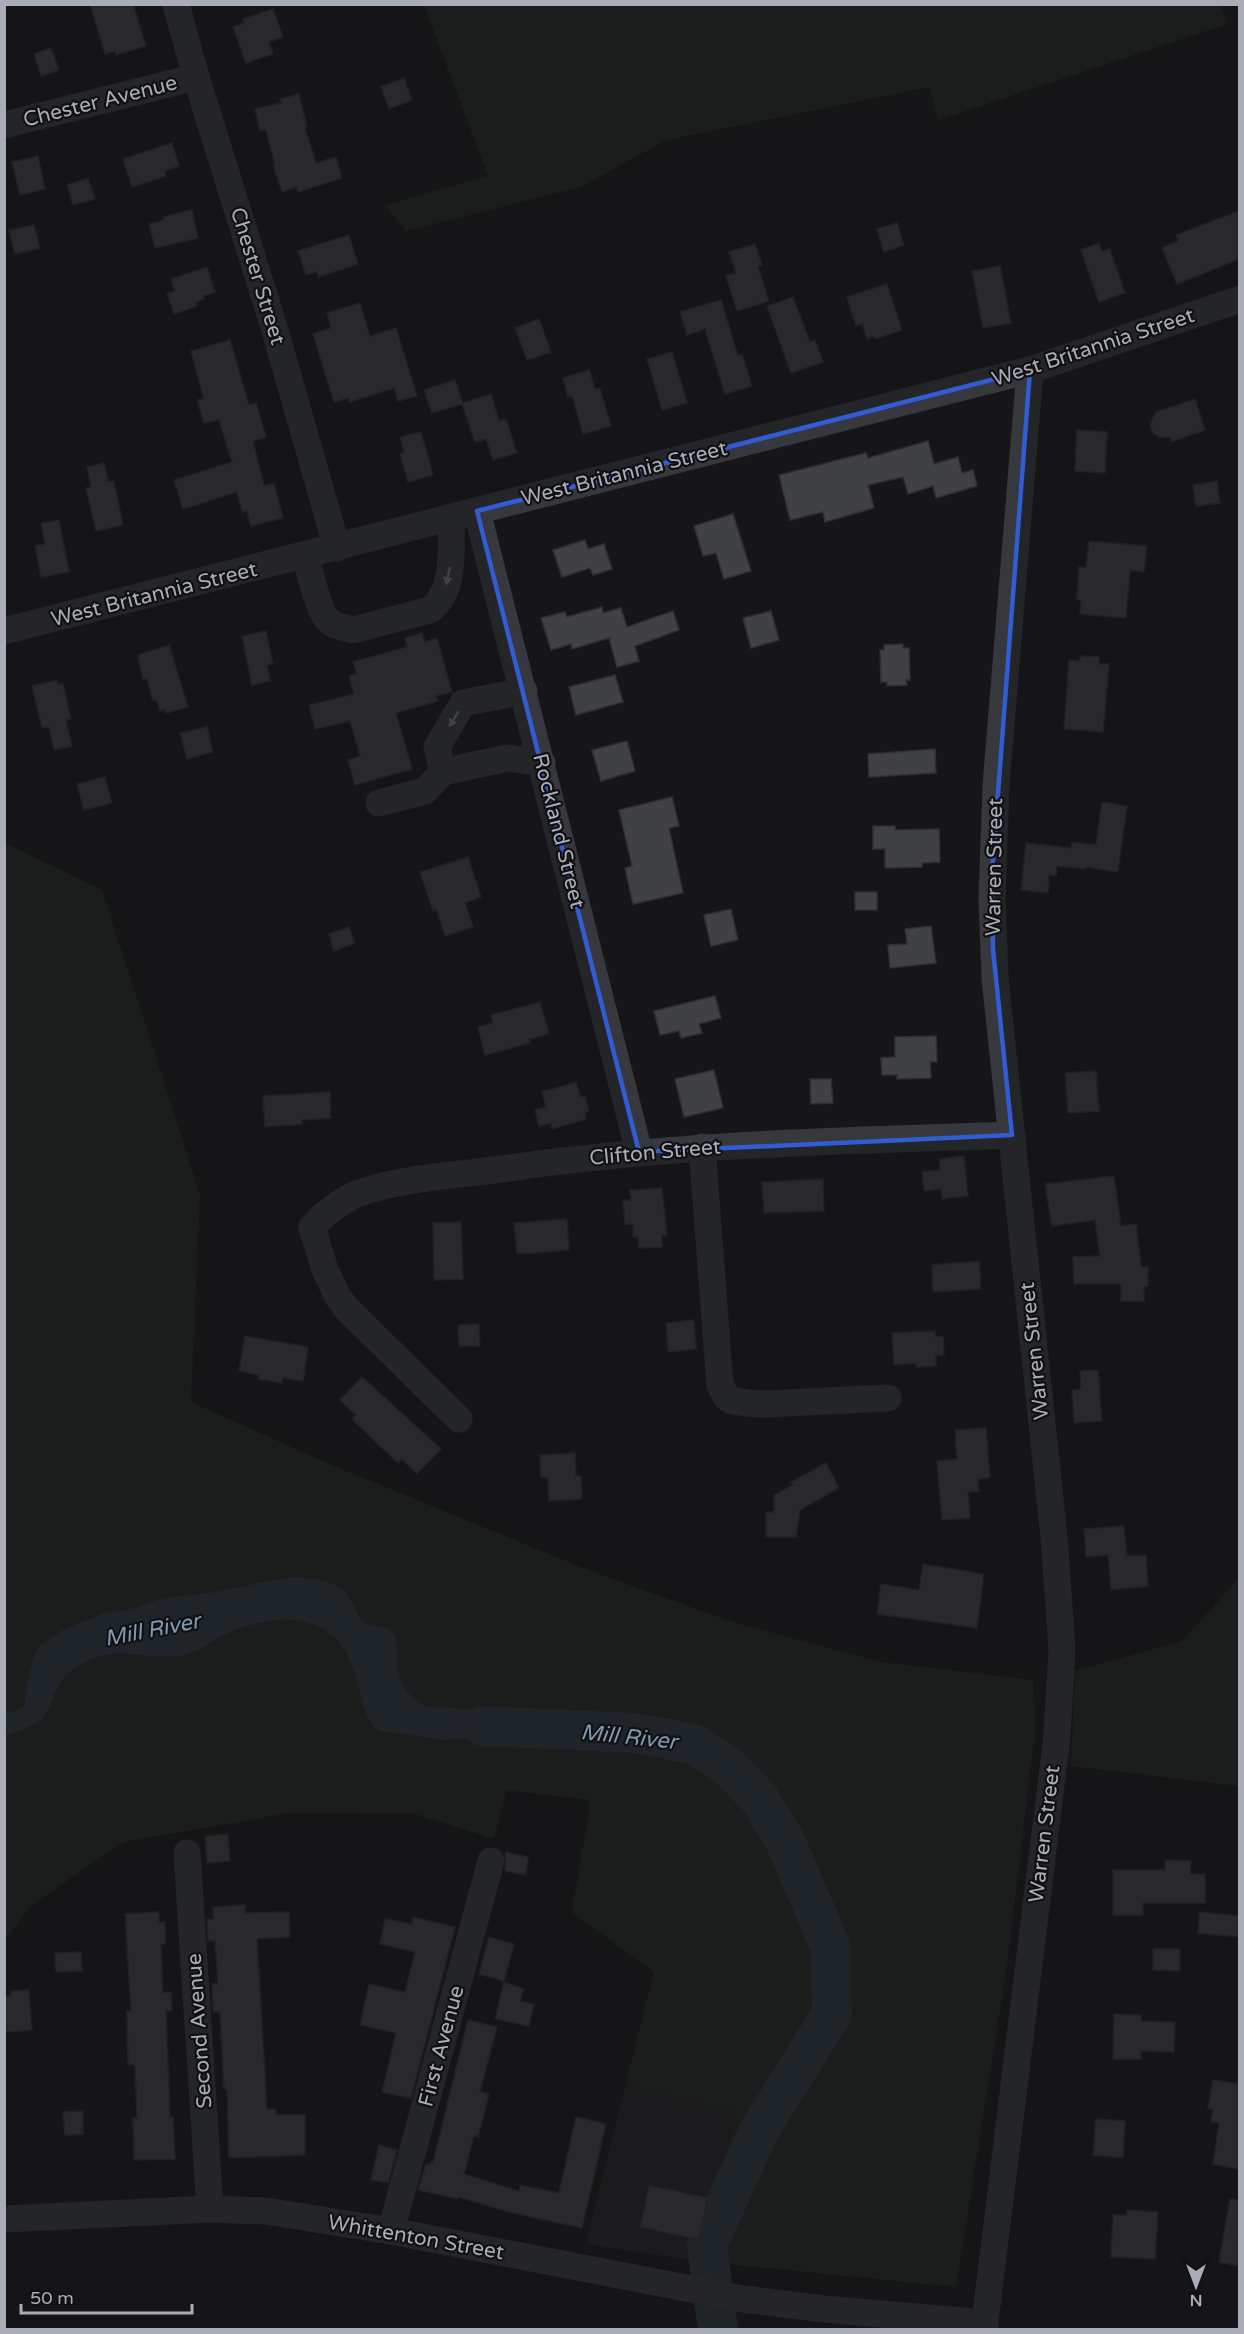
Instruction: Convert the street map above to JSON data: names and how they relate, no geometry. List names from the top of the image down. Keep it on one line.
{"streets":{"street":["Chester Avenue","Chester Street","West Britannia Street","Rockland Street","Warren Street","Clifton Street","Second Avenue","First Avenue","Whittenton Street"]},"crossings":[["Chester Avenue","Chester Street"],["Chester Street","West Britannia Street"],["West Britannia Street","Rockland Street"],["West Britannia Street","Warren Street"],["Rockland Street","Clifton Street"],["Warren Street","Clifton Street"],["Warren Street","Whittenton Street"],["Second Avenue","Whittenton Street"],["First Avenue","Whittenton Street"]],"water":["Mill River"],"scale_bar":"50 m","north":"bottom"}
